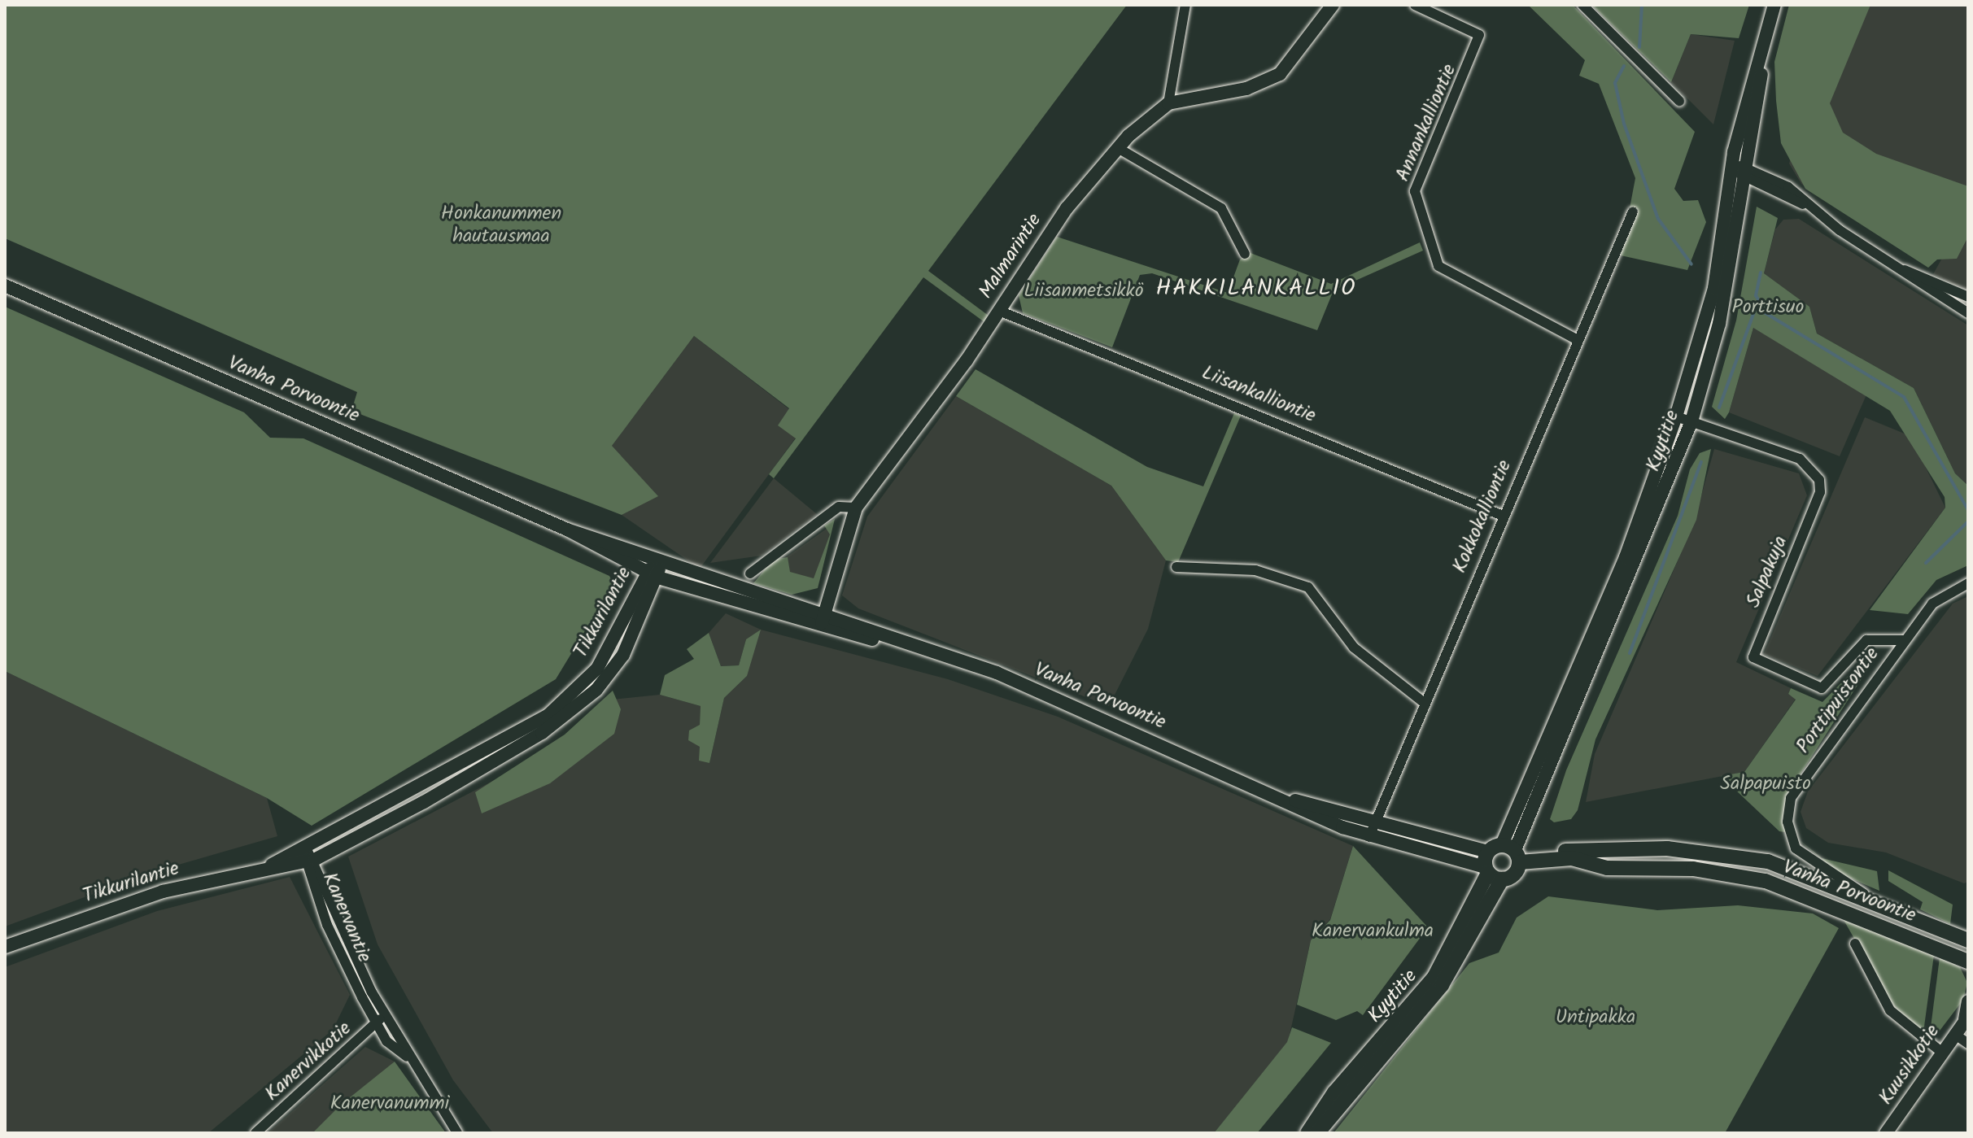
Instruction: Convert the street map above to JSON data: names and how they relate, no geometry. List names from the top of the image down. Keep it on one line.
{"streets":{"main road":["Malmarintie","Vanha Porvoontie","Kyytitie","Tikkurilantie","Kuusikkotie"],"street":["Annankalliontie","Liisankalliontie","Kokkokalliontie","Salpakuja","Porttipuistontie","Kanervantie","Kanervikkotie"]},"crossings":[["Annankalliontie","Kokkokalliontie"],["Malmarintie","Vanha Porvoontie"],["Malmarintie","Liisankalliontie"],["Vanha Porvoontie","Kyytitie"],["Vanha Porvoontie","Kokkokalliontie"],["Vanha Porvoontie","Tikkurilantie"],["Vanha Porvoontie","Porttipuistontie"],["Liisankalliontie","Kokkokalliontie"],["Kyytitie","Salpakuja"],["Salpakuja","Porttipuistontie"],["Tikkurilantie","Kanervantie"],["Kanervantie","Kanervikkotie"]],"districts":["HAKKILANKALLIO"],"parks":["Honkanummen hautausmaa","Liisanmetsikkö","Porttisuo","Salpapuisto","Kanervankulma","Untipakka","Kanervanummi"]}
